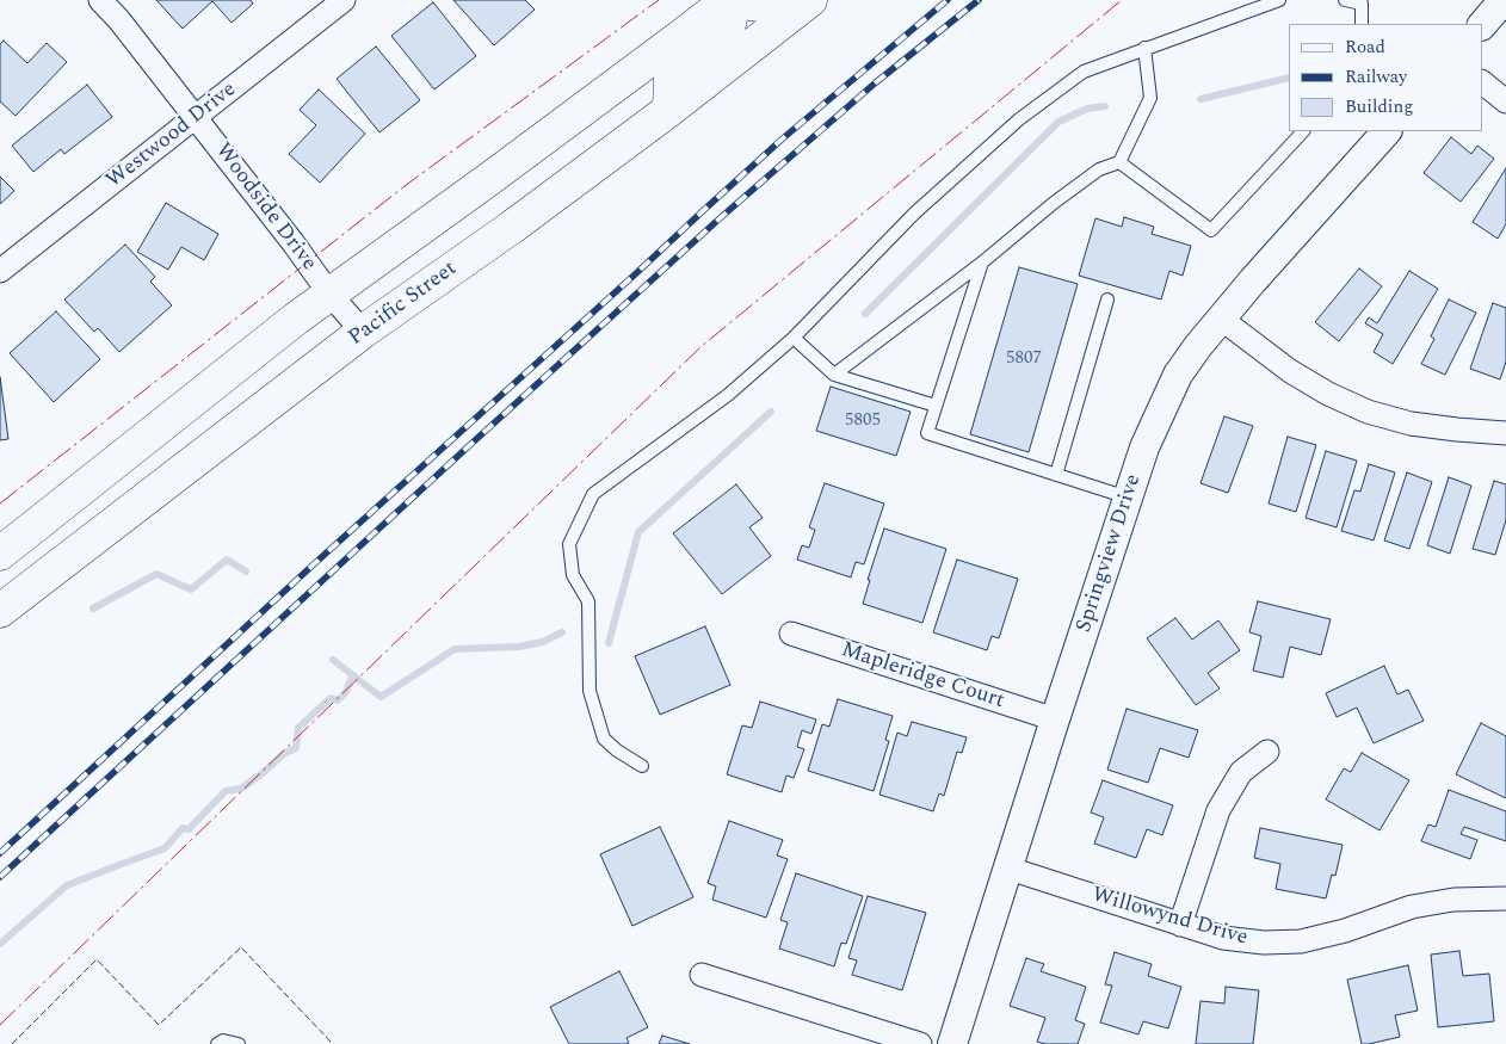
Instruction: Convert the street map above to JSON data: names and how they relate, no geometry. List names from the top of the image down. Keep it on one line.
{"streets":{"main road":["Pacific Street"],"street":["Westwood Drive","Woodside Drive","Springview Drive","Mapleridge Court","Willowynd Drive"]},"crossings":[["Westwood Drive","Woodside Drive"],["Woodside Drive","Pacific Street"],["Springview Drive","Mapleridge Court"],["Springview Drive","Willowynd Drive"]],"house_numbers":["5807","5805"],"legend":["Road","Railway","Building"]}
